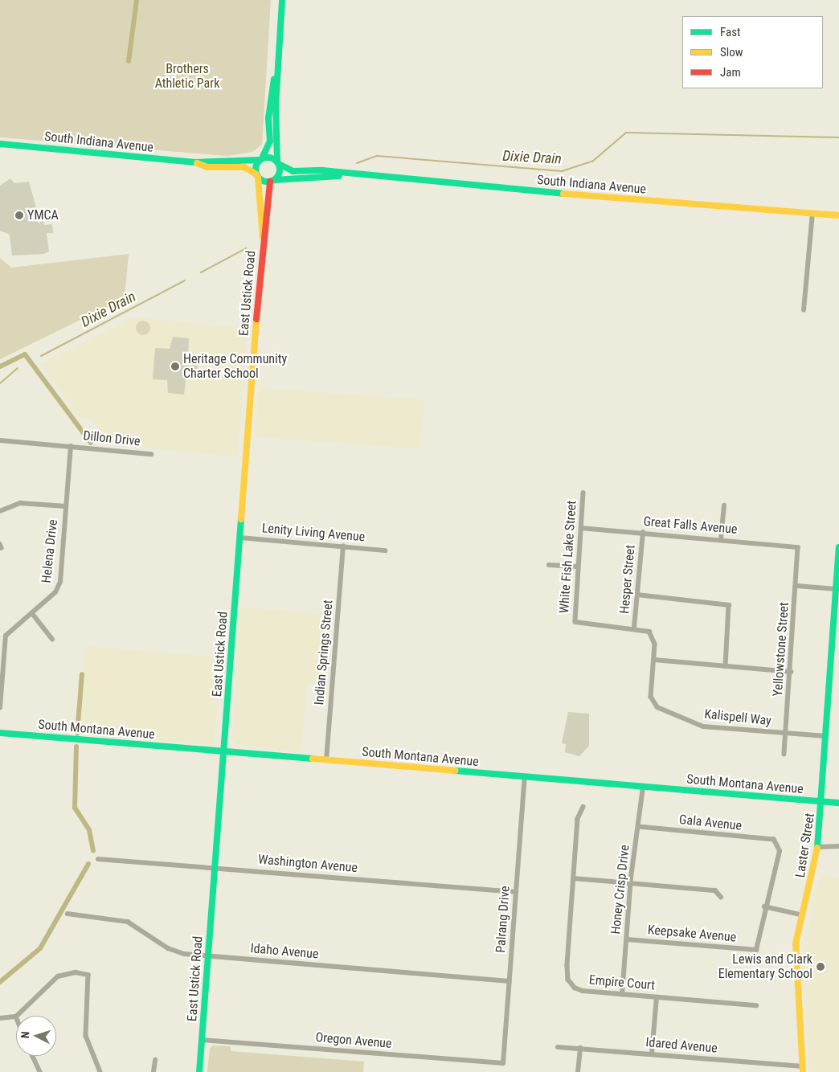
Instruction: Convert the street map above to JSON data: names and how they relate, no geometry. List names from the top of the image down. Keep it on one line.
{"streets":{"main road":["South Indiana Avenue","East Ustick Road","South Montana Avenue","Laster Street"],"street":["Dillon Drive","Great Falls Avenue","Lenity Living Avenue","Helena Drive","White Fish Lake Street","Hesper Street","Yellowstone Street","Indian Springs Street","Kalispell Way","Gala Avenue","Washington Avenue","Honey Crisp Drive","Palrang Drive","Keepsake Avenue","Idaho Avenue","Empire Court","Oregon Avenue","Idared Avenue"]},"crossings":[["South Indiana Avenue","East Ustick Road"],["East Ustick Road","Lenity Living Avenue"],["East Ustick Road","South Montana Avenue"],["East Ustick Road","Washington Avenue"],["East Ustick Road","Idaho Avenue"],["East Ustick Road","Oregon Avenue"],["Dillon Drive","Helena Drive"],["Great Falls Avenue","White Fish Lake Street"],["Great Falls Avenue","Hesper Street"],["Great Falls Avenue","Yellowstone Street"],["Lenity Living Avenue","Indian Springs Street"],["White Fish Lake Street","Hesper Street"],["Yellowstone Street","Kalispell Way"],["Indian Springs Street","South Montana Avenue"],["Kalispell Way","Laster Street"],["South Montana Avenue","Laster Street"],["South Montana Avenue","Honey Crisp Drive"],["South Montana Avenue","Palrang Drive"],["Gala Avenue","Honey Crisp Drive"],["Gala Avenue","Keepsake Avenue"],["Laster Street","Idared Avenue"],["Washington Avenue","Palrang Drive"],["Honey Crisp Drive","Keepsake Avenue"],["Honey Crisp Drive","Empire Court"],["Palrang Drive","Idaho Avenue"],["Palrang Drive","Oregon Avenue"]],"water":["Dixie Drain"],"parks":["Brothers Athletic Park"],"places":["YMCA","Heritage Community Charter School","Lewis and Clark Elementary School"],"legend":["Fast","Slow","Jam"],"north":"left"}
